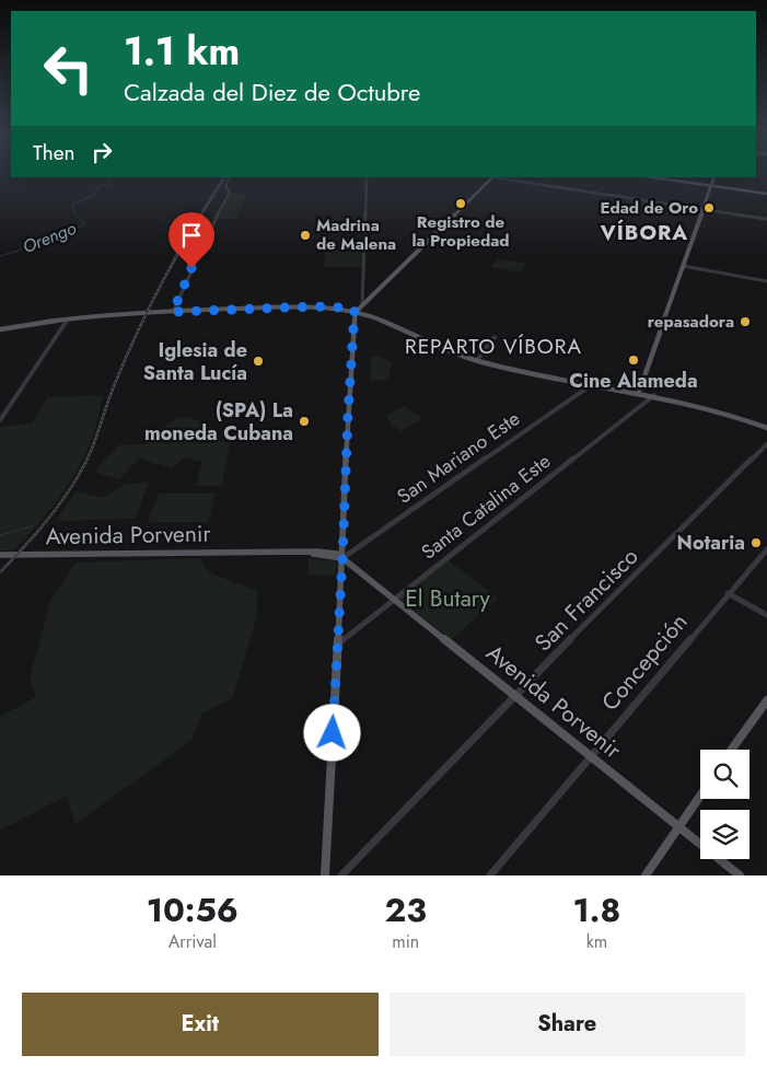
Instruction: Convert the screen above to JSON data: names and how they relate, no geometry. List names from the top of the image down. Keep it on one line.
{"streets":{"main road":["Avenida Porvenir"],"street":["San Mariano Este","Santa Catalina Este","San Francisco","Concepción"]},"crossings":[["San Mariano Este","Avenida Porvenir"],["Santa Catalina Este","Avenida Porvenir"],["Avenida Porvenir","San Francisco"],["Avenida Porvenir","Concepción"]],"districts":["VÍBORA","REPARTO VÍBORA"],"water":["Orengo"],"parks":["El Butary"],"places":["Registro de la Propiedad","Edad de Oro","Madrina de Malena","repasadora","Cine Alameda","Iglesia de Santa Lucía","(SPA) La moneda Cubana","Notaria"],"page":{"turn":["1.1 km","Calzada del Diez de Octubre"],"then":"Then","eta":["10:56","Arrival","23","min","1.8","km"],"buttons":["Exit","Share"]}}
